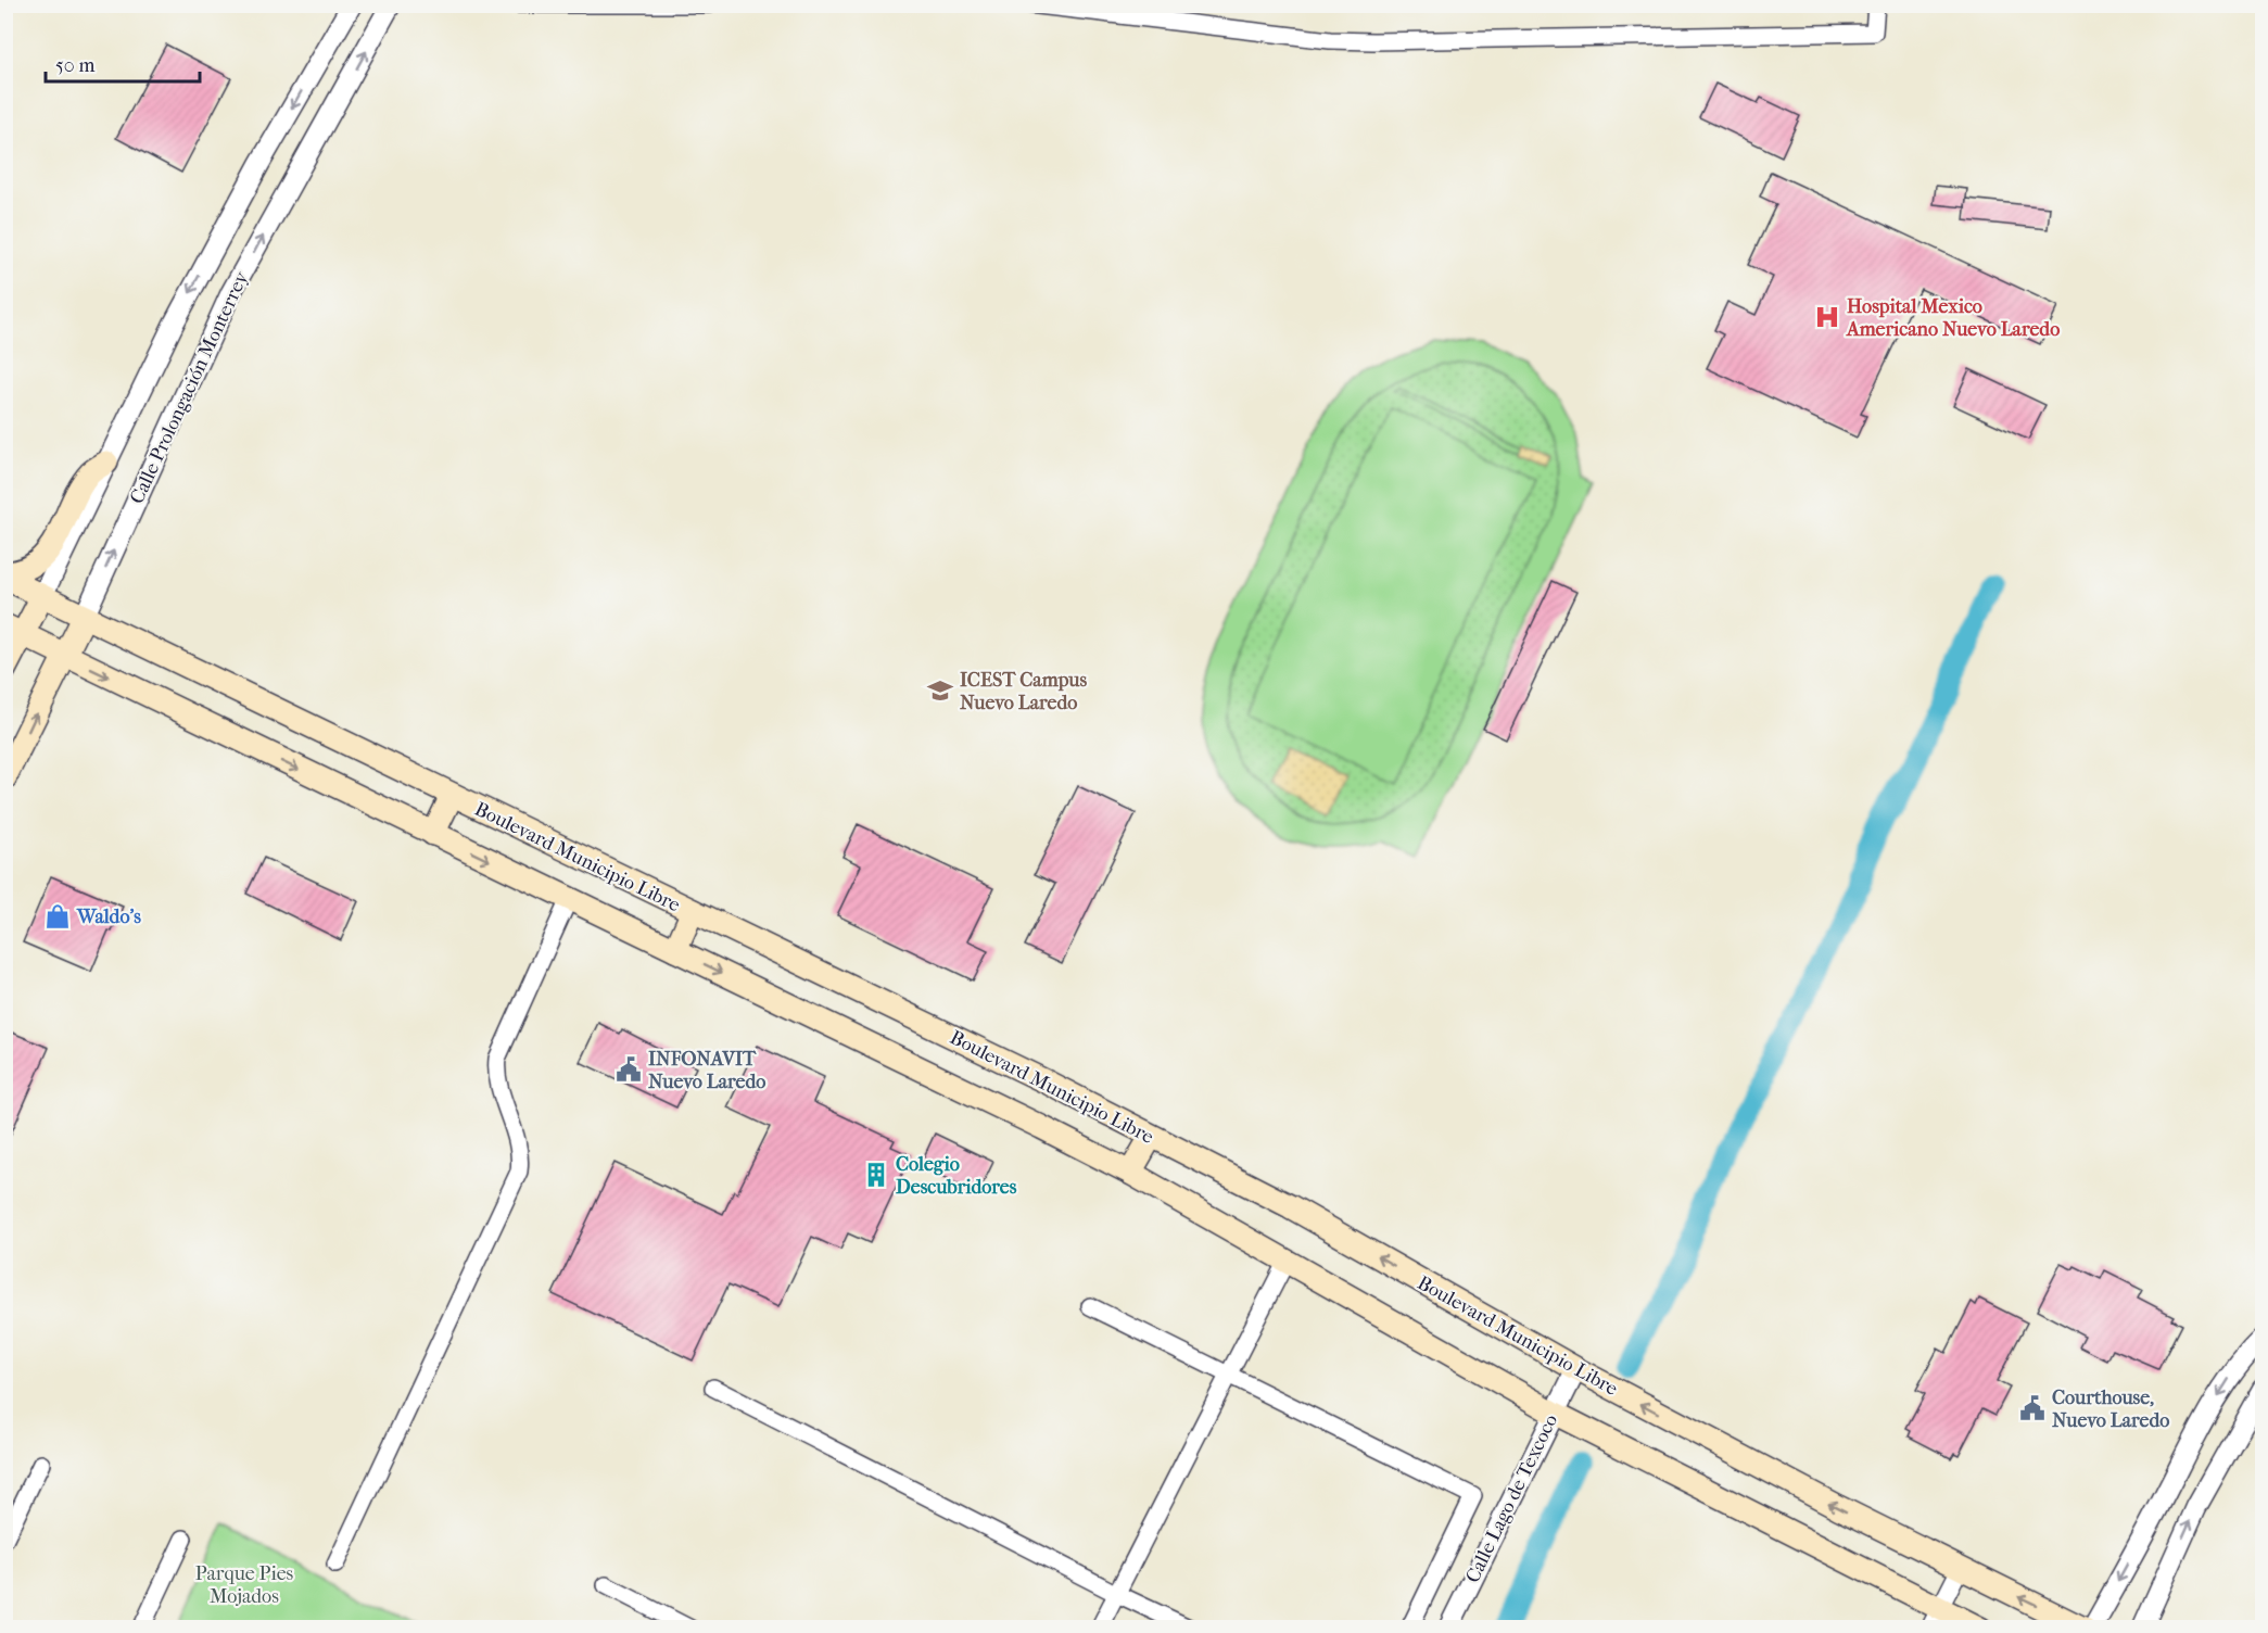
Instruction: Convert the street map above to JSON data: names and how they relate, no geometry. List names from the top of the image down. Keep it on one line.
{"streets":{"main road":["Calle Prolongación Monterrey","Boulevard Municipio Libre"],"street":["Calle Lago de Texcoco"]},"crossings":[["Calle Prolongación Monterrey","Boulevard Municipio Libre"],["Boulevard Municipio Libre","Calle Lago de Texcoco"]],"parks":["Parque Pies Mojados"],"places":{"hospital":["Hospital Mexico Americano Nuevo Laredo"],"school or university":["ICEST Campus Nuevo Laredo"],"shop":["Waldo's"],"public building":["INFONAVIT Nuevo Laredo","Courthouse, Nuevo Laredo"],"building":["Colegio Descubridores"]},"scale_bar":"50 m"}
